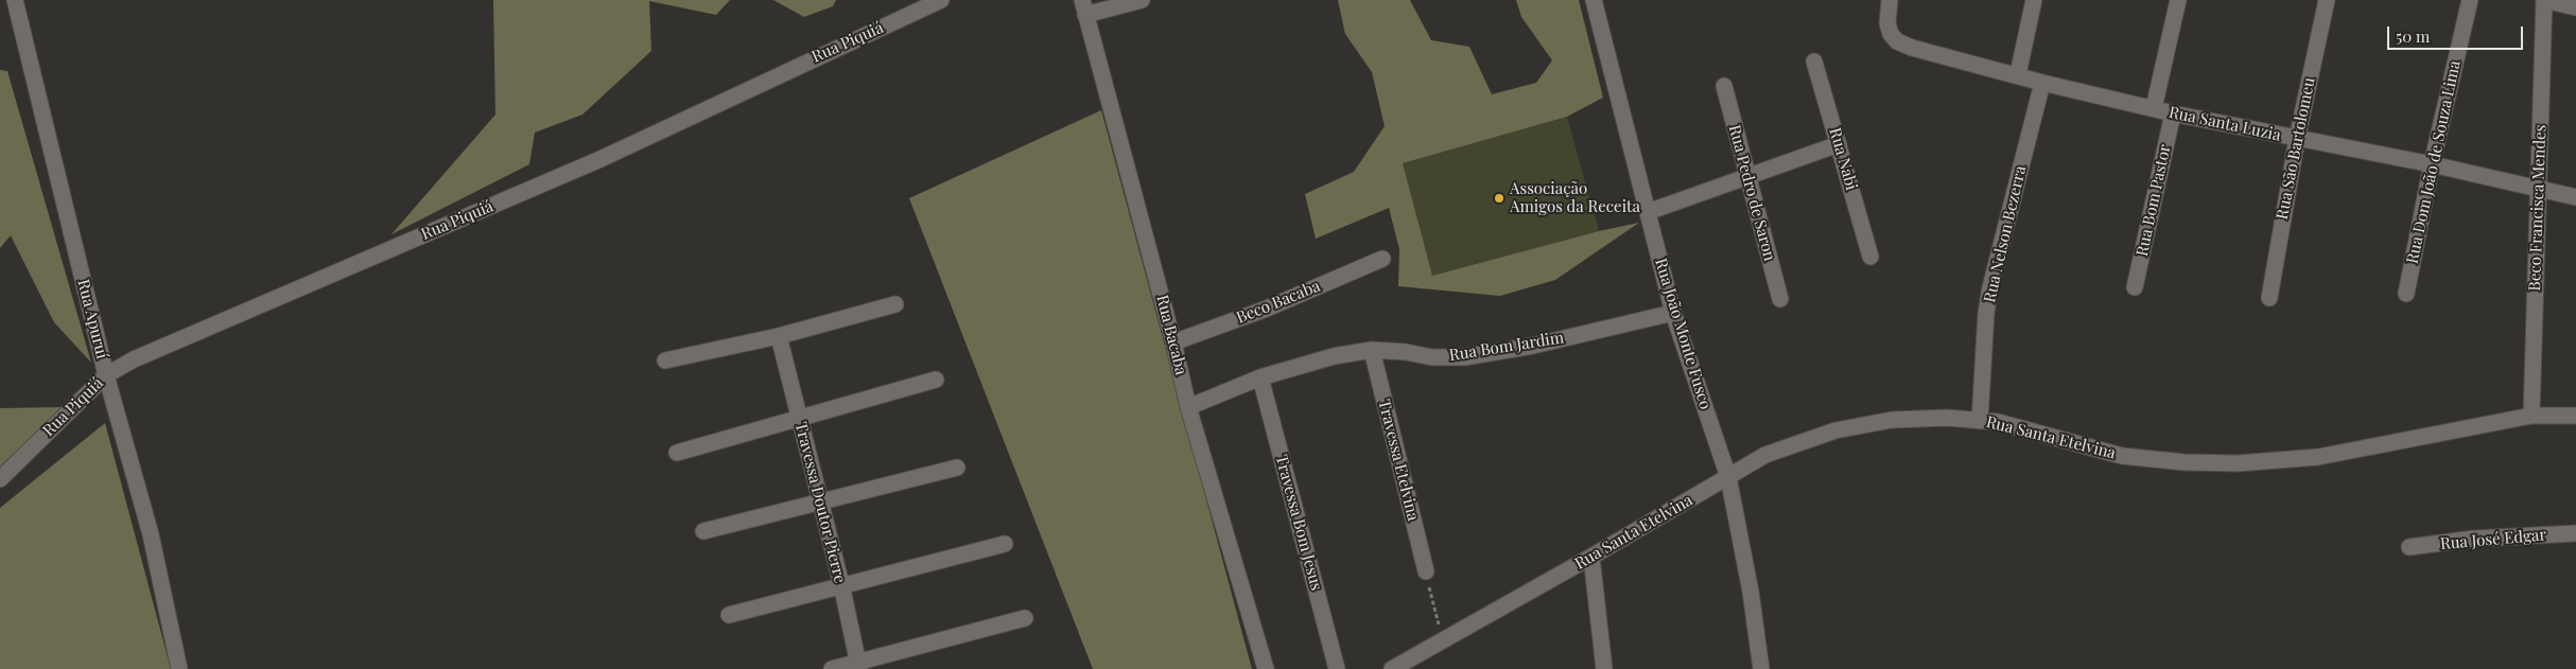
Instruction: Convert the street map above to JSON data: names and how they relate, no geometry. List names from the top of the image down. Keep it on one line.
{"streets":{"street":["Rua Piquiá","Rua Santa Luzia","Rua São Bartolomeu","Rua Nabi","Rua Dom João de Souza Lima","Rua Pedro de Saron","Rua Bom Pastor","Beco Francisca Mendes","Rua Nelson Bezerra","Beco Bacaba","Rua Apuruí","Rua João Monte Fusco","Rua Bacaba","Rua Bom Jardim","Rua Santa Etelvina","Travessa Etelvina","Travessa Doutor Pierre","Travessa Bom Jesus","Rua José Edgar"]},"crossings":[["Rua Piquiá","Rua Apuruí"],["Rua Santa Luzia","Rua São Bartolomeu"],["Rua Santa Luzia","Rua Dom João de Souza Lima"],["Rua Santa Luzia","Rua Bom Pastor"],["Rua Santa Luzia","Beco Francisca Mendes"],["Rua Santa Luzia","Rua Nelson Bezerra"],["Beco Francisca Mendes","Rua Santa Etelvina"],["Rua Nelson Bezerra","Rua Santa Etelvina"],["Beco Bacaba","Rua Bacaba"],["Rua João Monte Fusco","Rua Bom Jardim"],["Rua João Monte Fusco","Rua Santa Etelvina"],["Rua Bacaba","Rua Bom Jardim"],["Rua Bom Jardim","Travessa Etelvina"],["Rua Bom Jardim","Travessa Bom Jesus"]],"places":["Associação Amigos da Receita"],"scale_bar":"50 m"}
